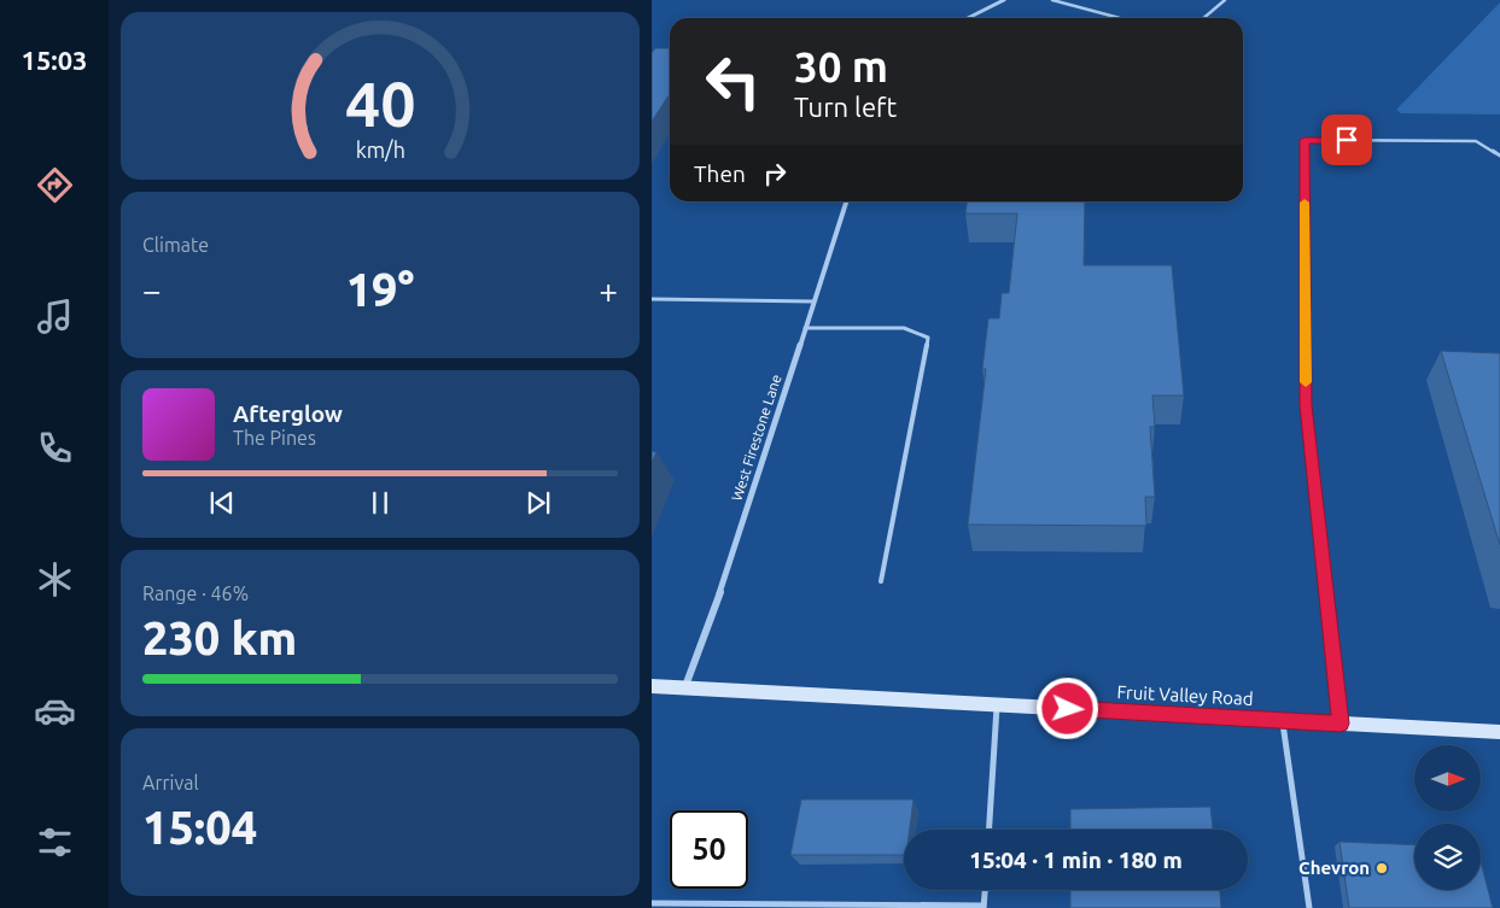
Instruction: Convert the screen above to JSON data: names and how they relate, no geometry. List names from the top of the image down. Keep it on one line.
{"streets":{"main road":["Fruit Valley Road"],"street":["West Firestone Lane"]},"crossings":[["West Firestone Lane","Fruit Valley Road"]],"places":["Chevron"],"north":"right","page":{"tabs":"15:03","turn":["30 m","Turn left"],"then":"Then","tile":["Climate",["Range · 46%","230 km"],["Arrival","15:04"]],"heat":["−","19°","+"],"song":["Afterglow","The Pines"],"limit":"50","trip":"15:04 · 1 min · 180 m","gauge":["40","km/h"]}}
